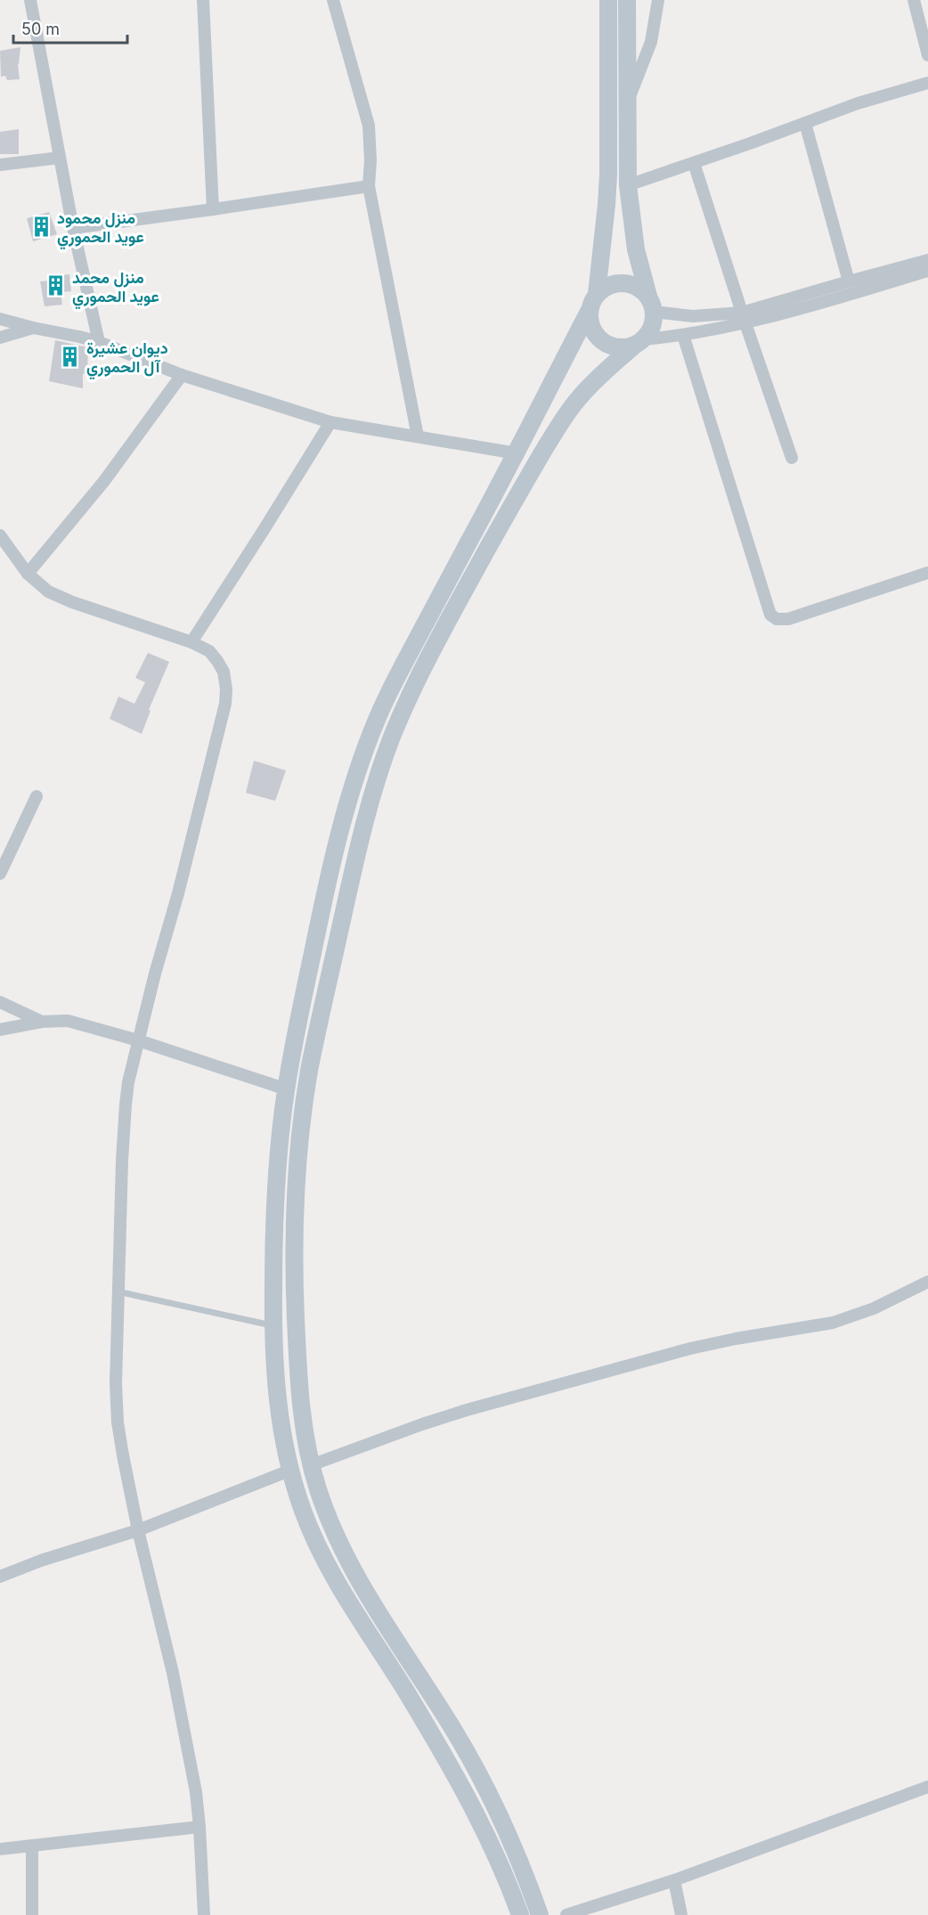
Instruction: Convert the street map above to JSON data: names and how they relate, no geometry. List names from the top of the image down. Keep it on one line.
{"places":{"building":["منزل محمود عويد الحموري","منزل محمد عويد الحموري","ديوان عشيرة آل الحموري"]},"scale_bar":"50 m"}
